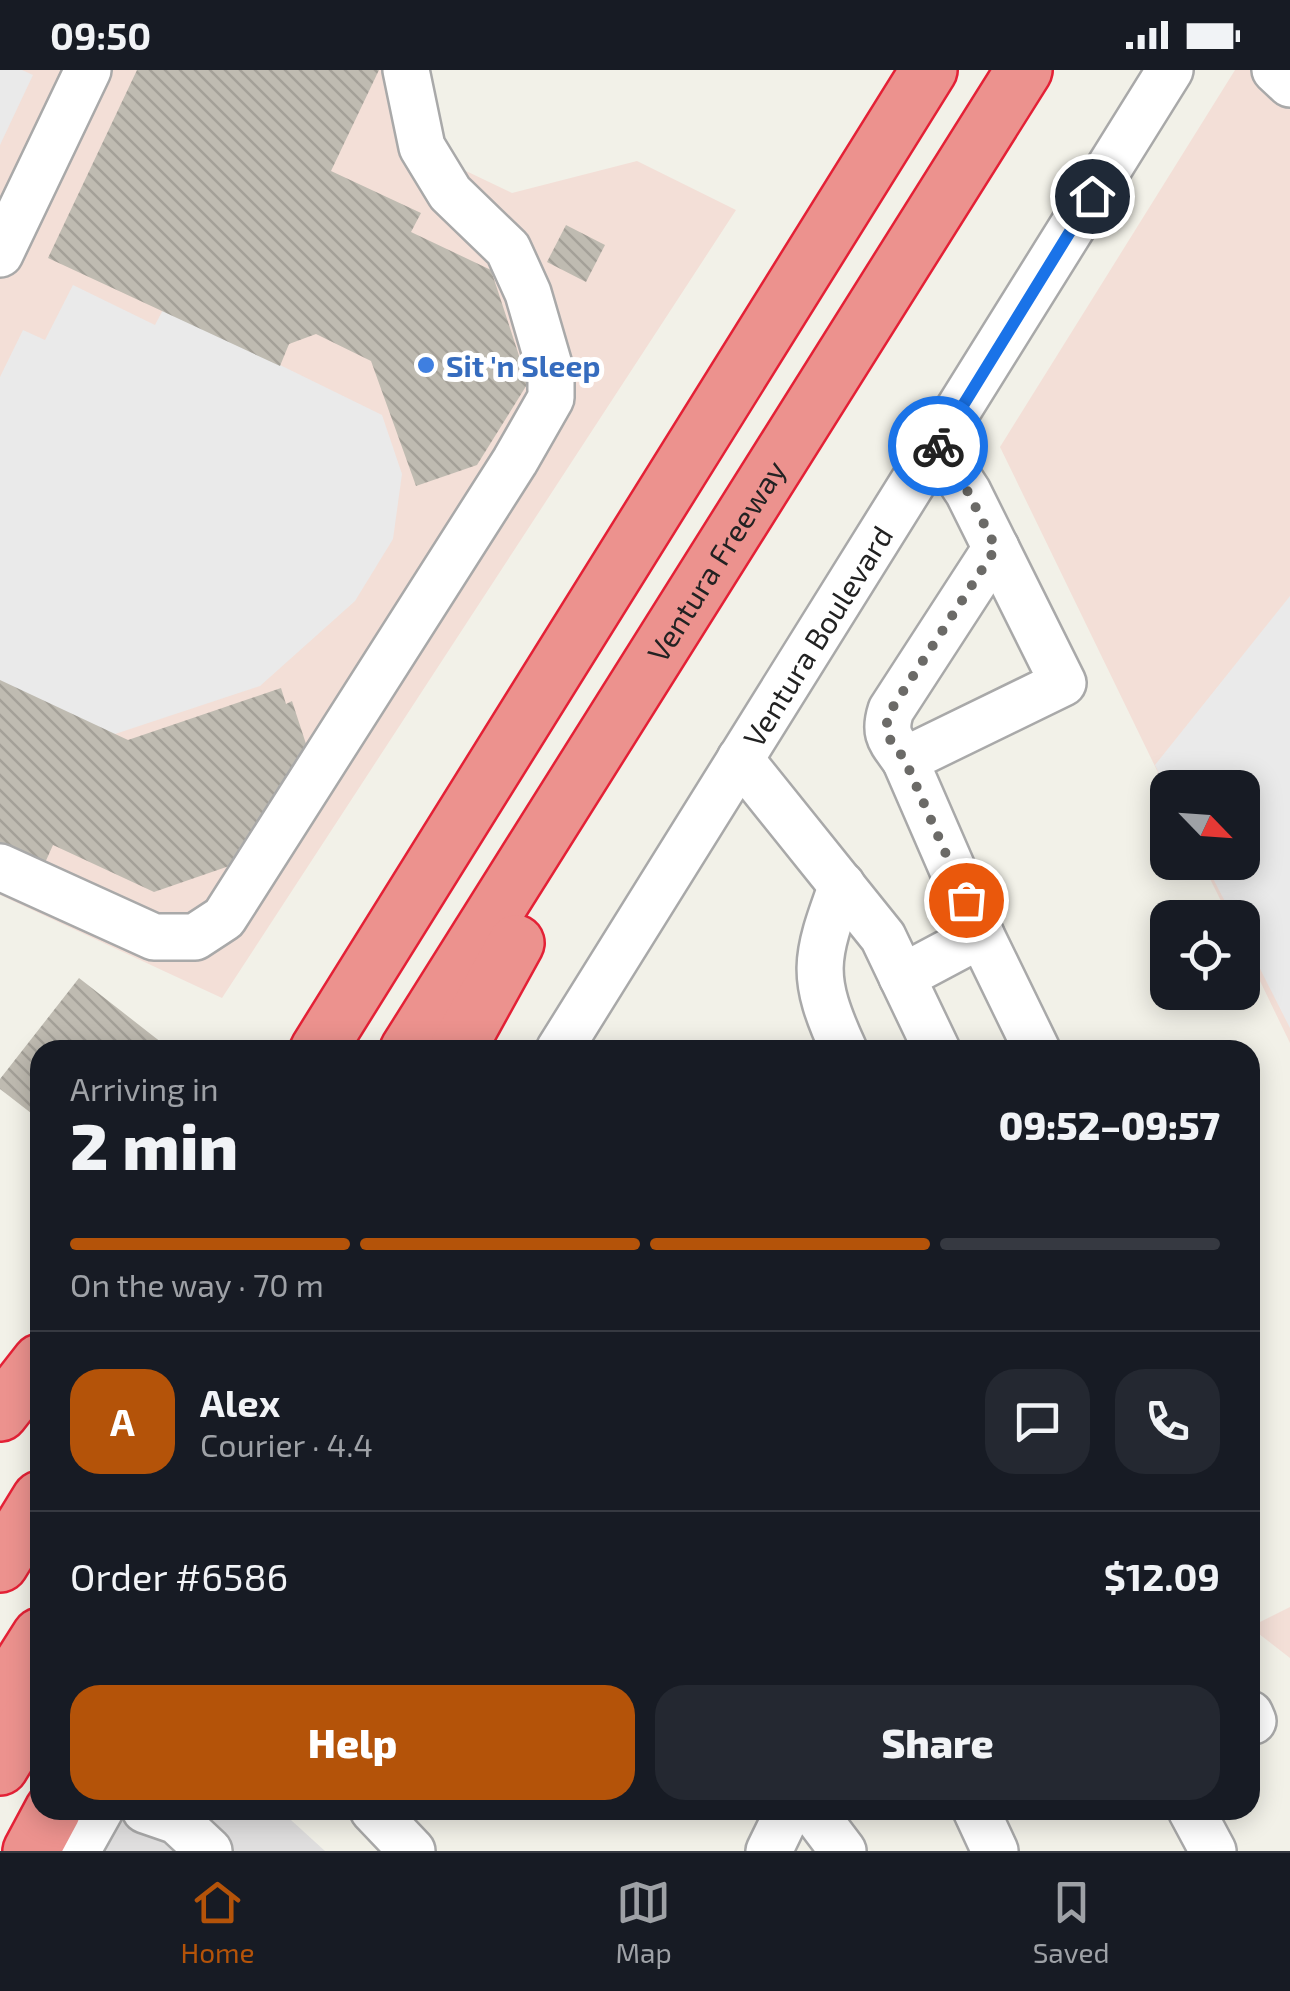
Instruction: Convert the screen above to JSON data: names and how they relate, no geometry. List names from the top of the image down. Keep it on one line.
{"streets":{"highway":["Ventura Freeway"],"street":["Ventura Boulevard"]},"places":["Sit 'n Sleep"],"north":"bottom right","page":{"status":"09:50","heading":["2 min","Arriving in","09:52–09:57"],"panel":["Alex","Courier · 4.4","Order #6586","$12.09"],"bar":"On the way · 70 m","round":"A","buttons":["Help","Share"],"tabs":["Home","Map","Saved"]}}
